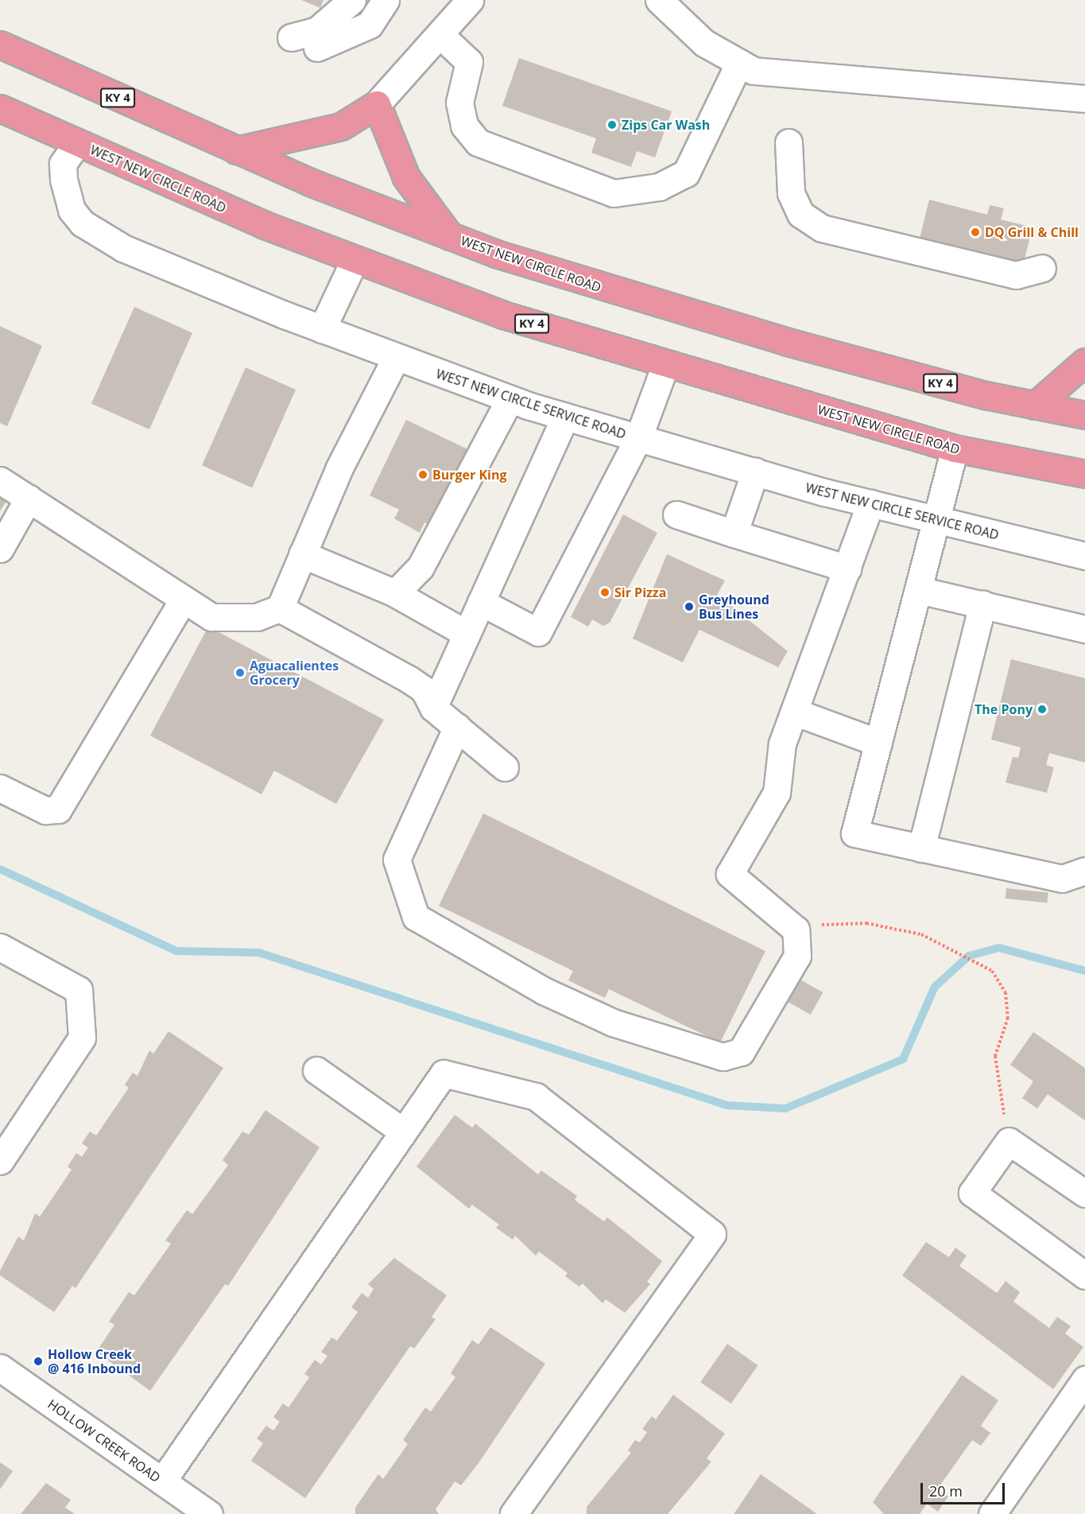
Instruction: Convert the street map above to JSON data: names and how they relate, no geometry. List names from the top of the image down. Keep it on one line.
{"streets":{"highway":["KY 4","WEST NEW CIRCLE ROAD"],"street":["WEST NEW CIRCLE SERVICE ROAD","HOLLOW CREEK ROAD"]},"crossings":[["WEST NEW CIRCLE ROAD","WEST NEW CIRCLE SERVICE ROAD"]],"places":["Zips Car Wash","DQ Grill & Chill","Burger King","Sir Pizza","Greyhound Bus Lines","Aguacalientes Grocery","The Pony","Hollow Creek @ 416 Inbound"],"scale_bar":"20 m"}
